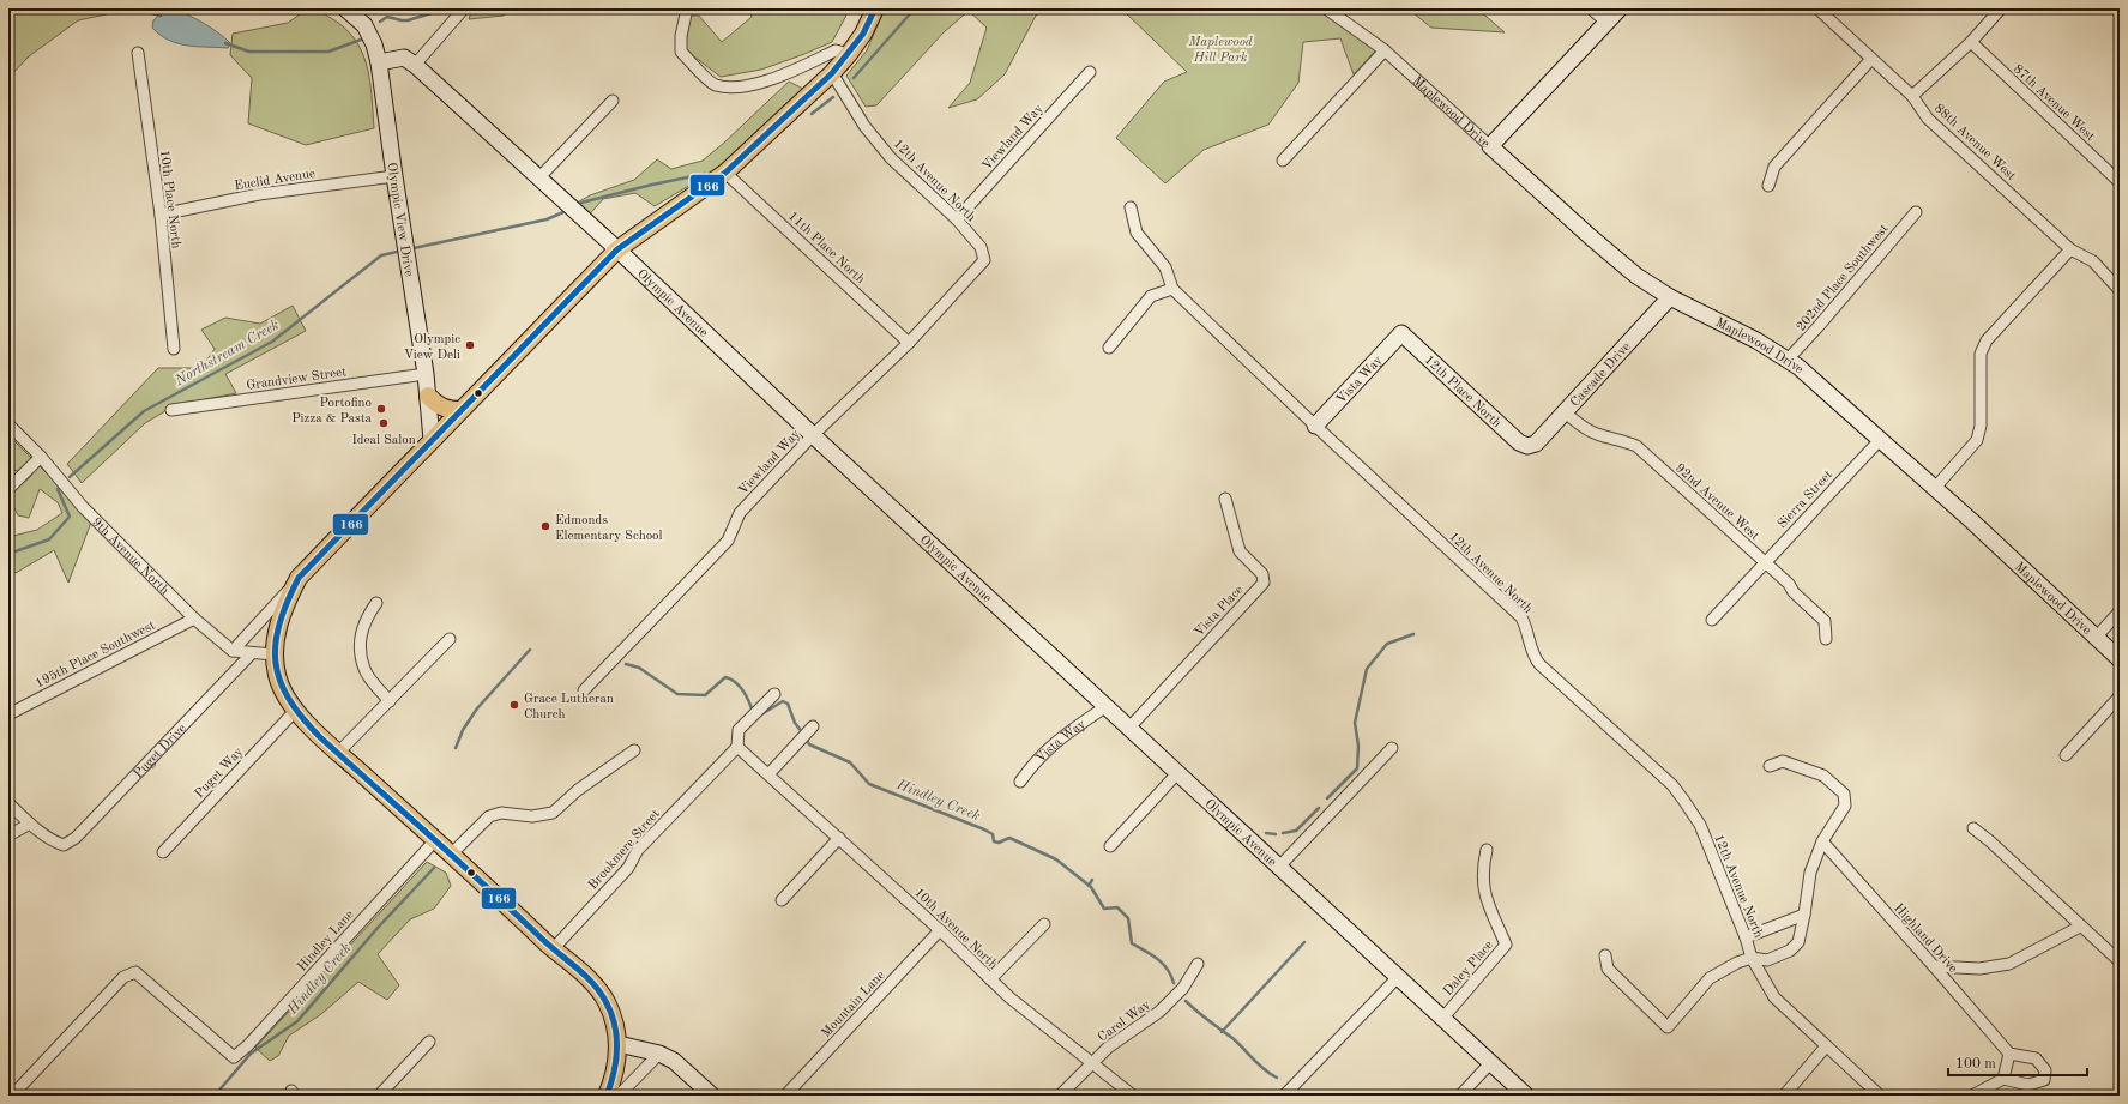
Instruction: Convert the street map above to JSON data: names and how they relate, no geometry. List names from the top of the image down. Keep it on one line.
{"streets":{"street":["87th Avenue West","Maplewood Drive","Viewland Way","88th Avenue West","Euclid Avenue","12th Avenue North","10th Place North","Olympic View Drive","11th Place North","202nd Place Southwest","Olympic Avenue","Cascade Drive","Grandview Street","Vista Way","12th Place North","Sierra Street","92nd Avenue West","9th Avenue North","Vista Place","195th Place Southwest","Puget Drive","Puget Way","Brookmere Street","10th Avenue North","Highland Drive","Hindley Lane","Daley Place","Mountain Lane","Carol Way"]},"crossings":[["Maplewood Drive","202nd Place Southwest"],["Maplewood Drive","Cascade Drive"],["Maplewood Drive","Sierra Street"],["Viewland Way","12th Avenue North"],["Viewland Way","11th Place North"],["Viewland Way","Olympic Avenue"],["Euclid Avenue","10th Place North"],["Euclid Avenue","Olympic View Drive"],["12th Avenue North","Vista Way"],["Olympic View Drive","Olympic Avenue"],["Olympic View Drive","Grandview Street"],["Olympic Avenue","Vista Way"],["Olympic Avenue","Vista Place"],["Olympic Avenue","Daley Place"],["Cascade Drive","12th Place North"],["Cascade Drive","92nd Avenue West"],["Vista Way","12th Place North"],["Sierra Street","92nd Avenue West"],["9th Avenue North","195th Place Southwest"],["Brookmere Street","10th Avenue North"],["10th Avenue North","Mountain Lane"],["10th Avenue North","Carol Way"]],"water":["Northstream Creek","Hindley Creek"],"parks":["Maplewood Hill Park"],"places":["Olympic View Deli","Portofino Pizza & Pasta","Ideal Salon","Edmonds Elementary School","Grace Lutheran Church"],"lines":["transit line 166"],"scale_bar":"100 m"}
